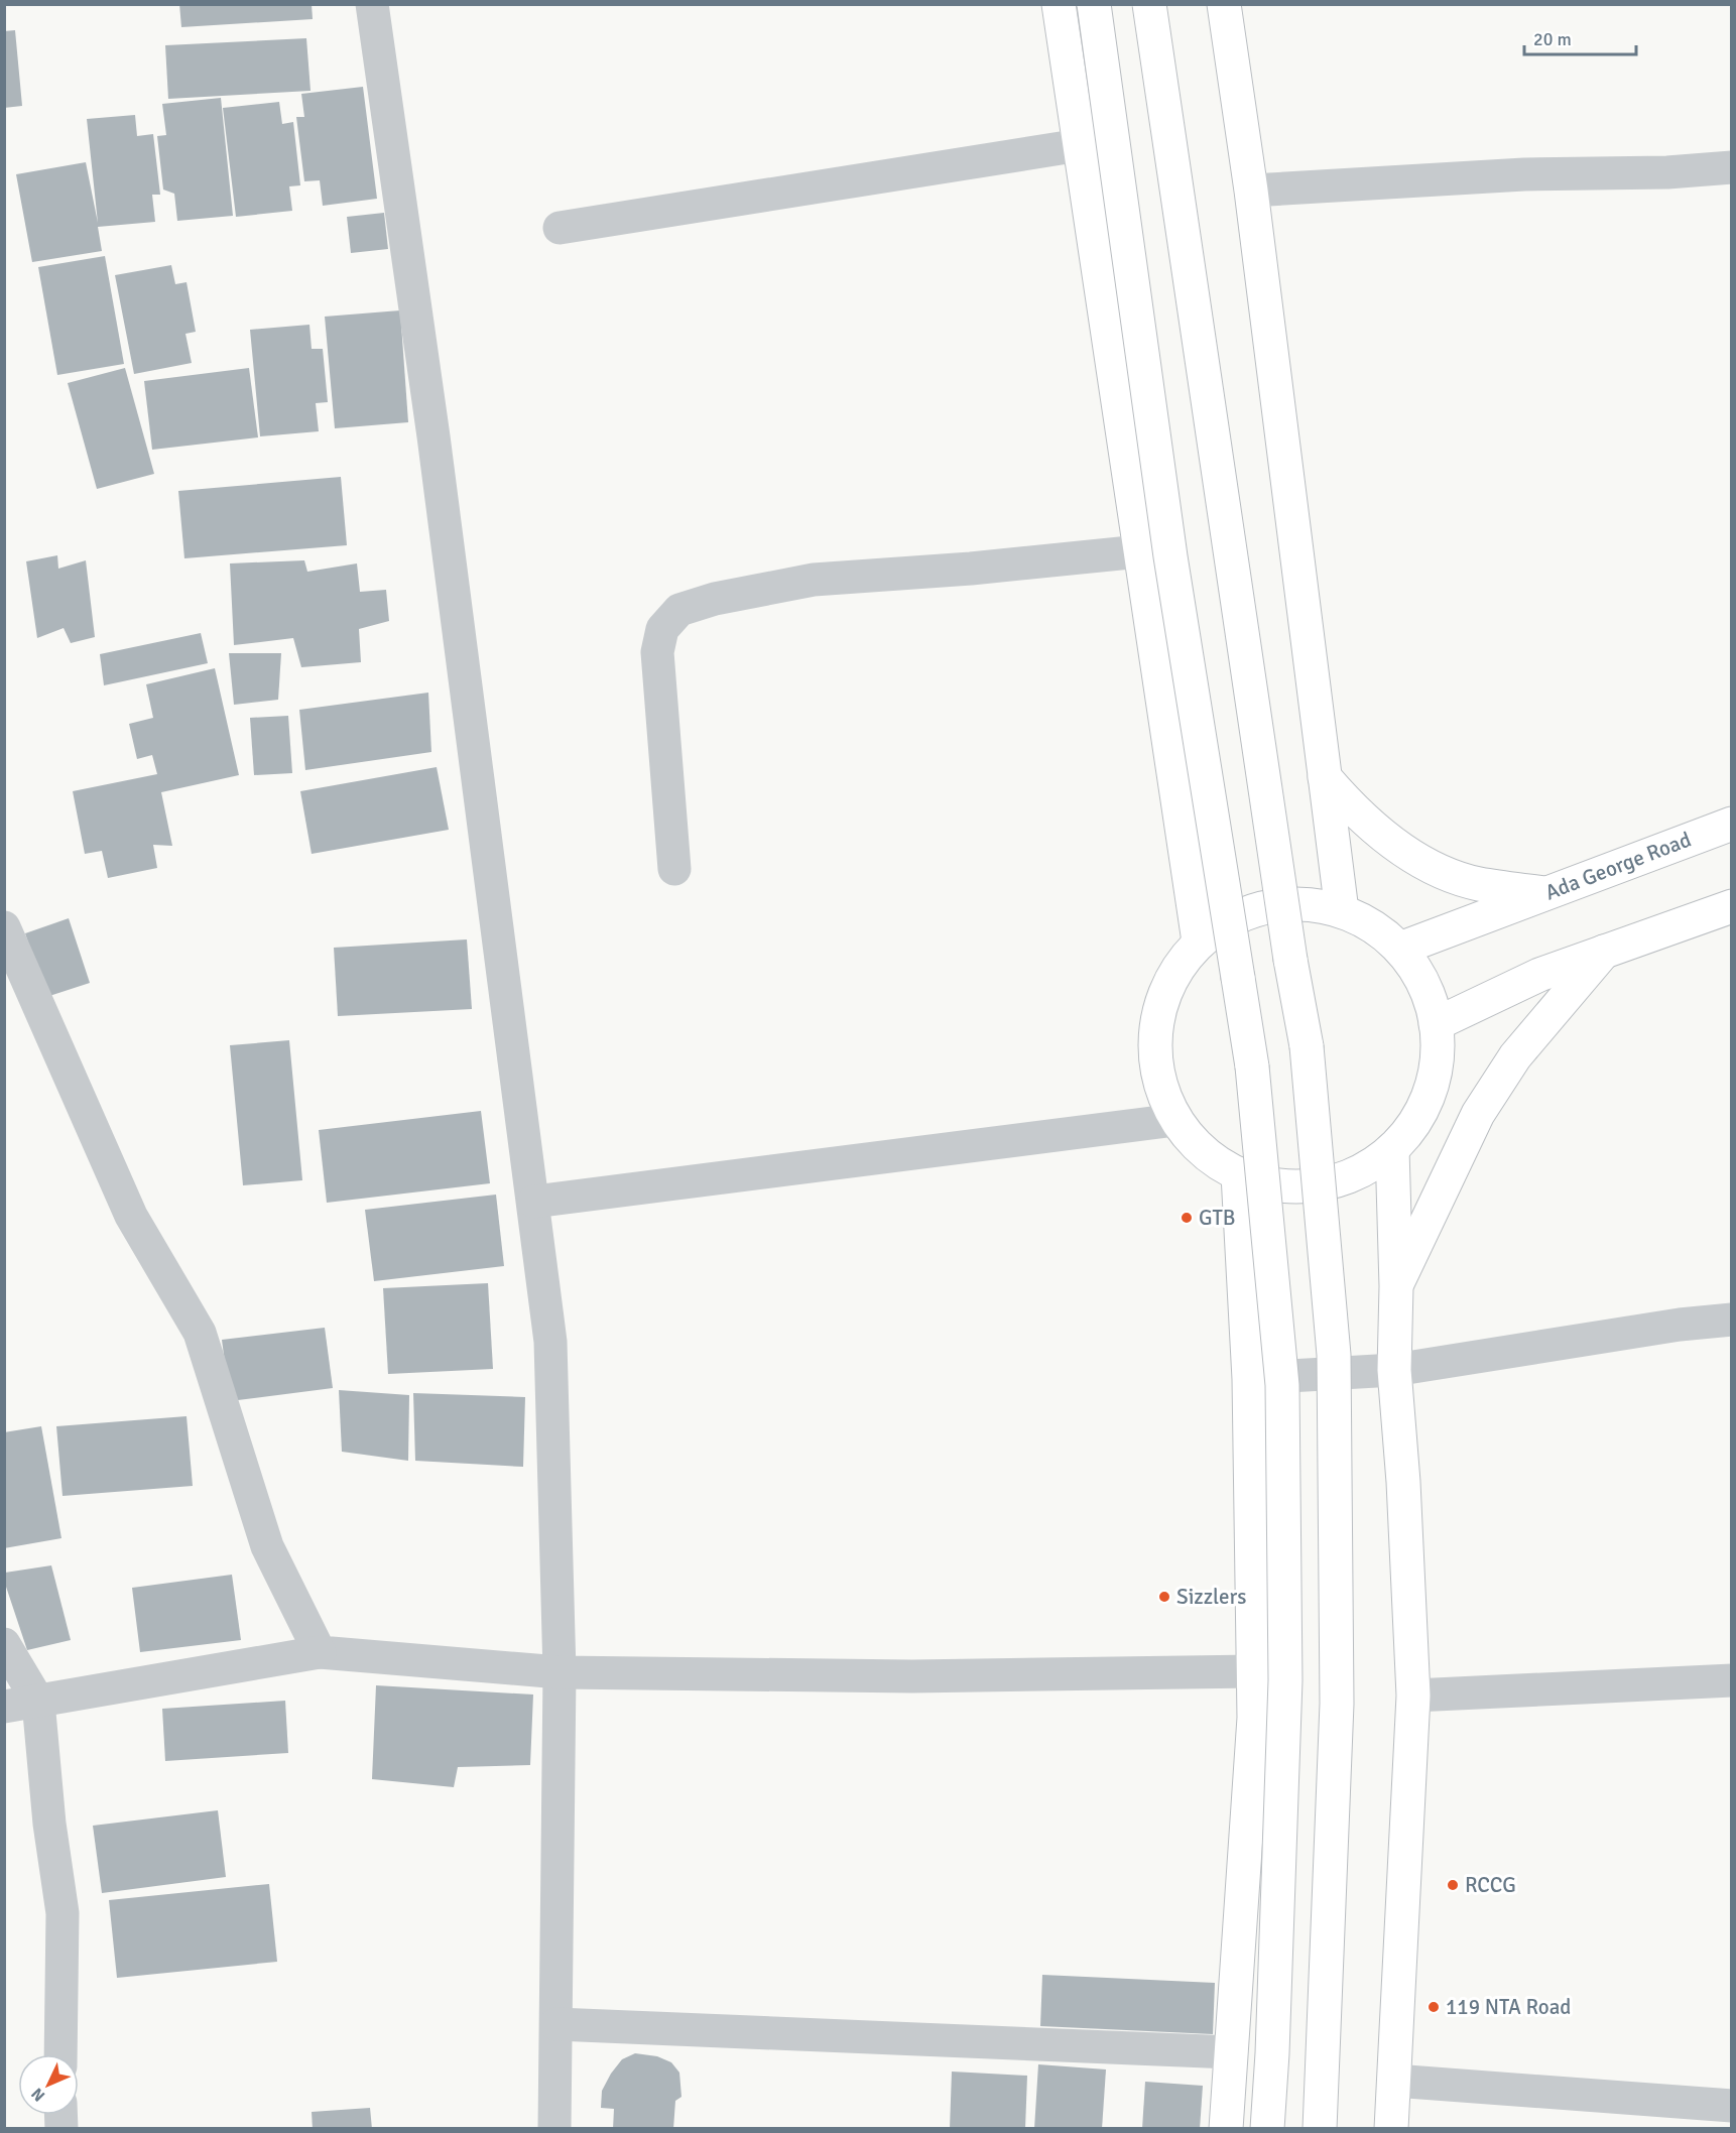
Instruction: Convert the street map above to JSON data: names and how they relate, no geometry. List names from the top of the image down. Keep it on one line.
{"streets":{"main road":["Ada George Road"]},"places":["GTB","Sizzlers","RCCG","119 NTA Road"],"scale_bar":"20 m","north":"bottom left"}
